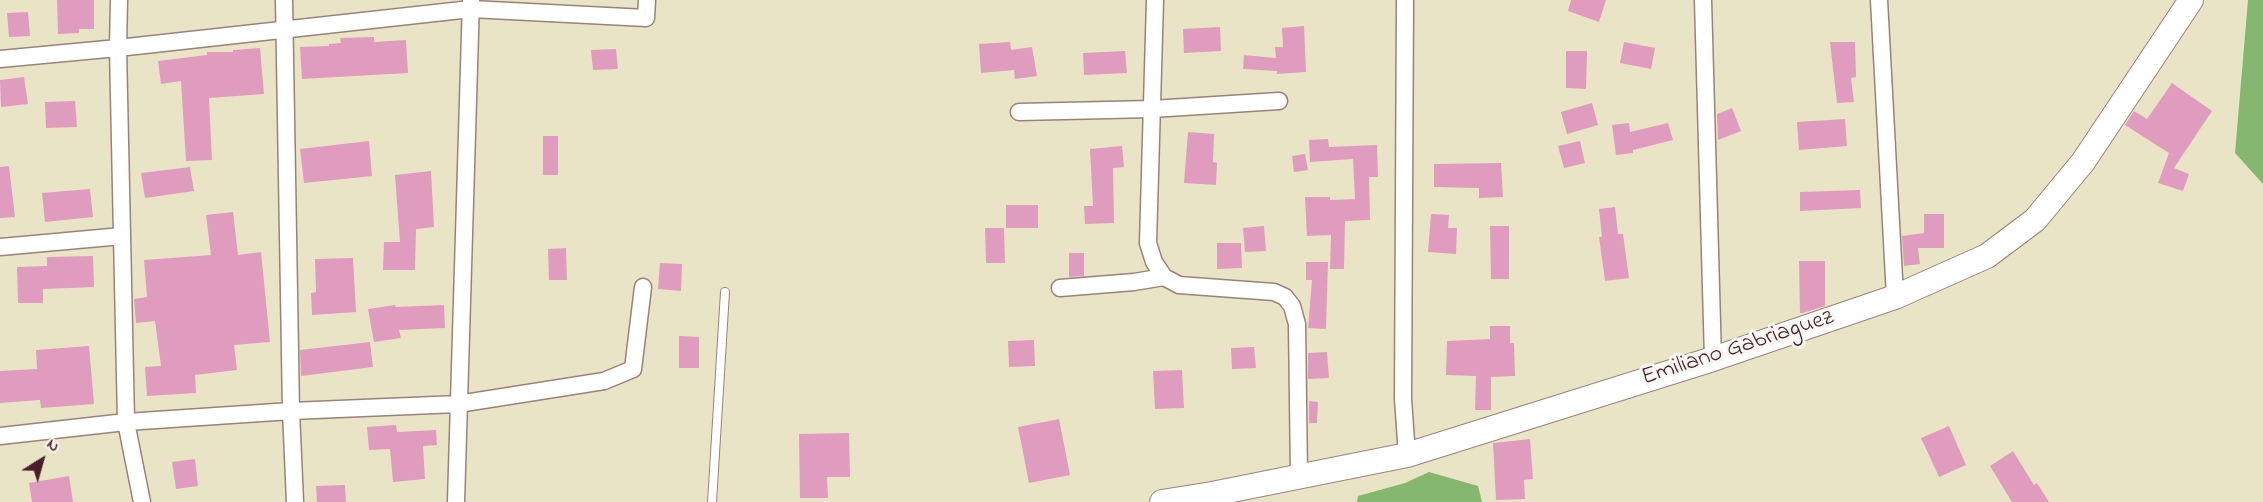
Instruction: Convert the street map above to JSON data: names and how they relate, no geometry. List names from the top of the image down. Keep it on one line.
{"streets":{"main road":["Emiliano Gabriaguez"]},"north":"top right"}
